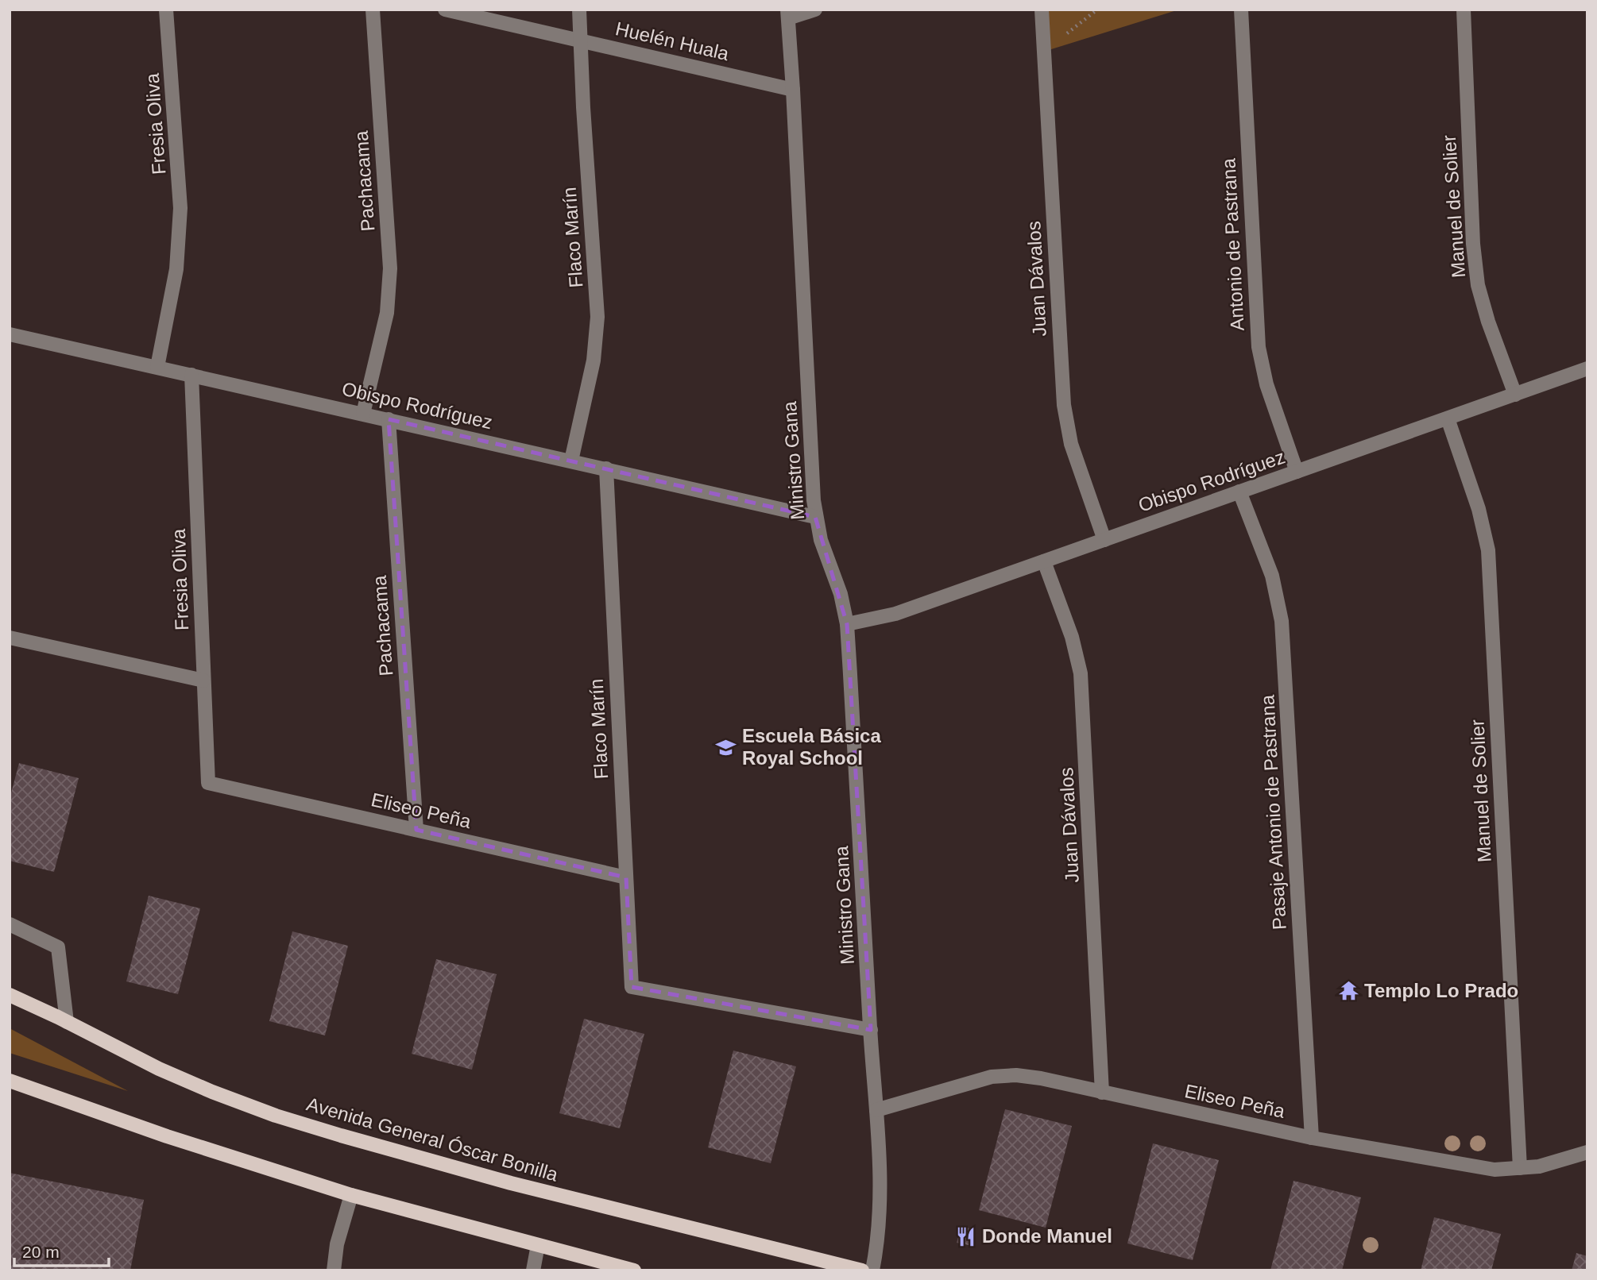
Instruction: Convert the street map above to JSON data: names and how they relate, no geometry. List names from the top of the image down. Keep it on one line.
{"streets":{"main road":["Avenida General Óscar Bonilla"],"street":["Huelén Huala","Fresia Oliva","Pachacama","Manuel de Solier","Flaco Marín","Antonio de Pastrana","Juan Dávalos","Obispo Rodríguez","Ministro Gana","Eliseo Peña","Pasaje Antonio de Pastrana"]},"crossings":[["Huelén Huala","Flaco Marín"],["Huelén Huala","Ministro Gana"],["Fresia Oliva","Obispo Rodríguez"],["Fresia Oliva","Eliseo Peña"],["Pachacama","Obispo Rodríguez"],["Pachacama","Eliseo Peña"],["Manuel de Solier","Obispo Rodríguez"],["Manuel de Solier","Eliseo Peña"],["Flaco Marín","Obispo Rodríguez"],["Flaco Marín","Ministro Gana"],["Flaco Marín","Eliseo Peña"],["Antonio de Pastrana","Obispo Rodríguez"],["Juan Dávalos","Obispo Rodríguez"],["Juan Dávalos","Eliseo Peña"],["Obispo Rodríguez","Ministro Gana"],["Obispo Rodríguez","Pasaje Antonio de Pastrana"],["Ministro Gana","Eliseo Peña"],["Eliseo Peña","Pasaje Antonio de Pastrana"]],"places":{"school or university":["Escuela Básica Royal School"],"temple":["Templo Lo Prado"],"restaurant":["Donde Manuel"]},"scale_bar":"20 m"}
